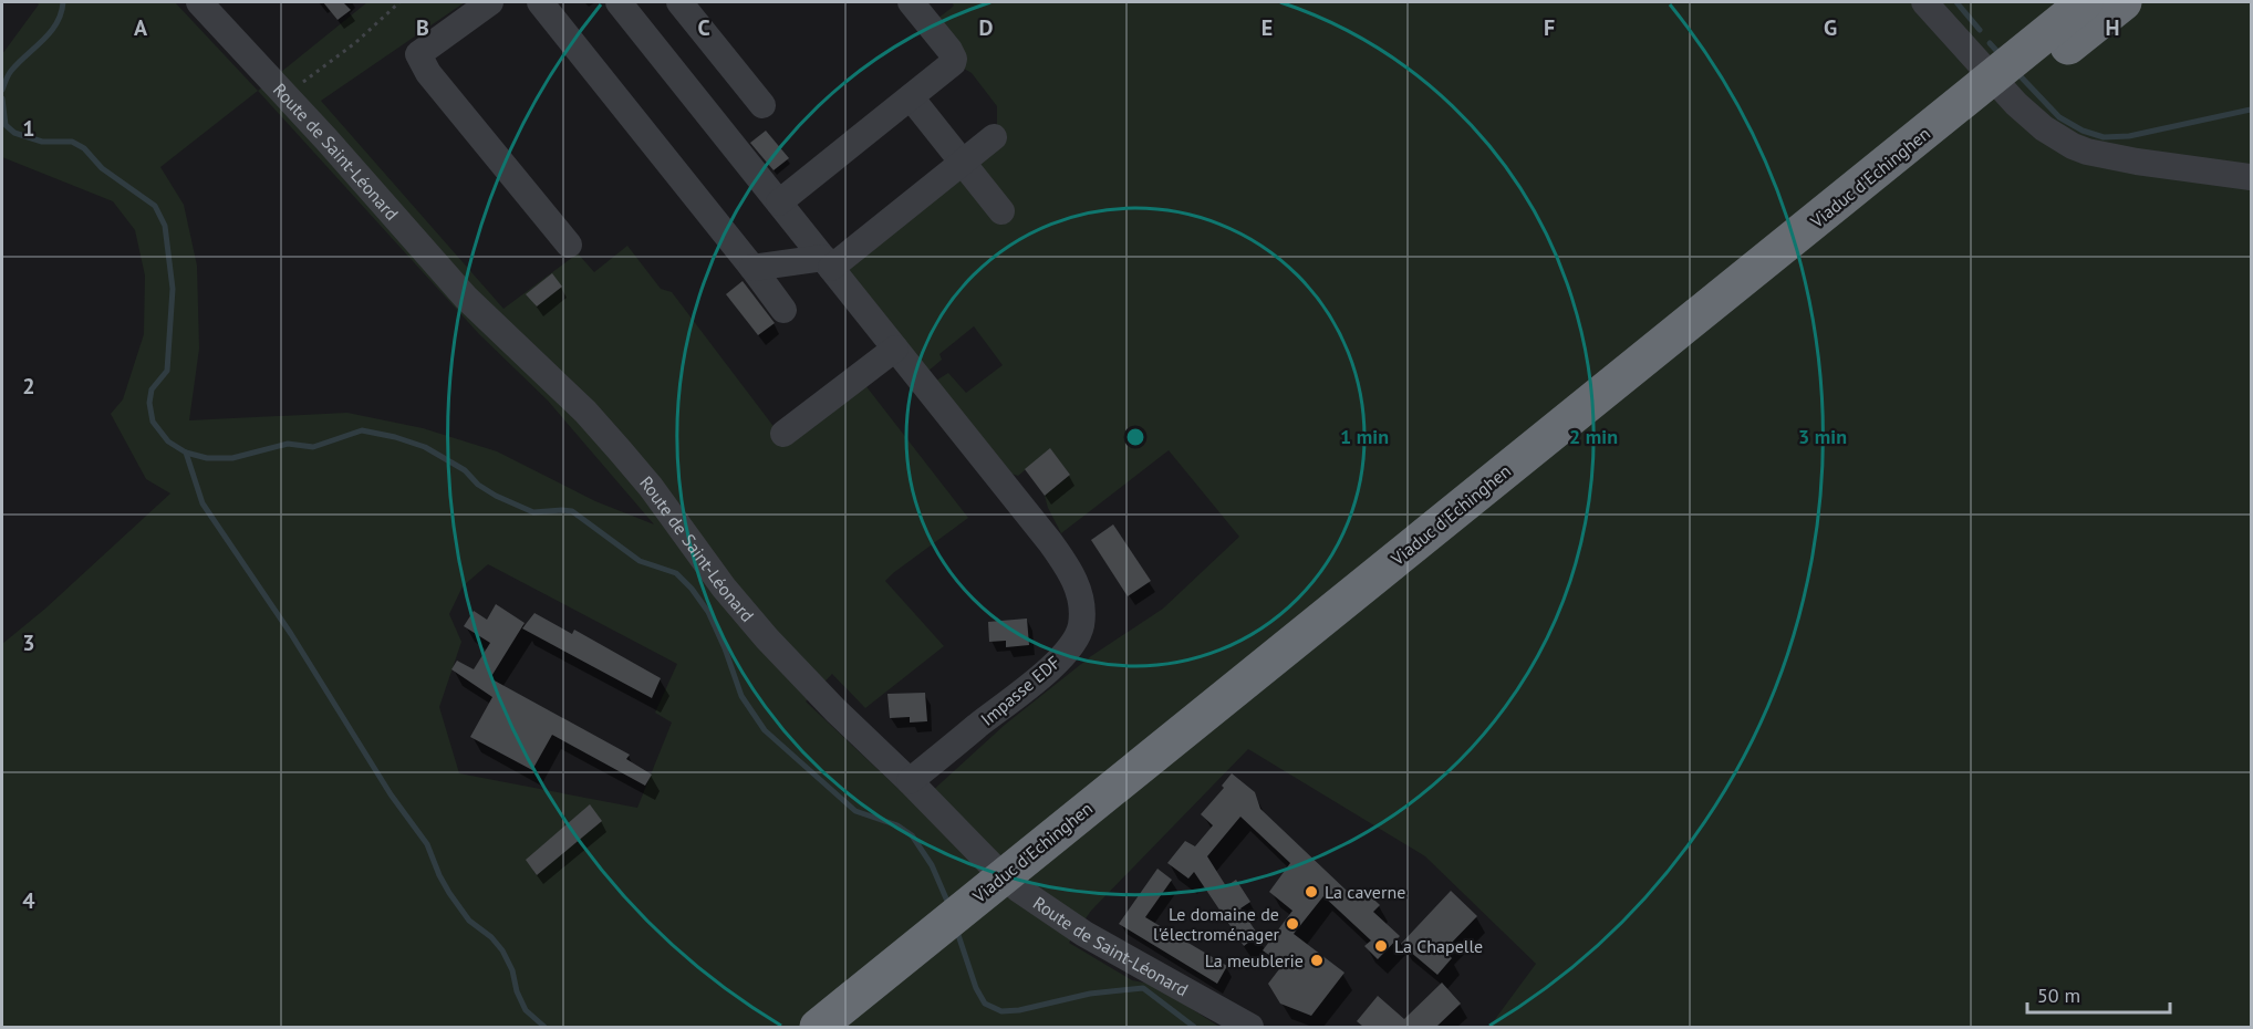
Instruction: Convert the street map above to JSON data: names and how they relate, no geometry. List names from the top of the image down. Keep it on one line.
{"streets":{"highway":["Viaduc d'Echinghen"],"street":["Route de Saint-Léonard","Impasse EDF"]},"crossings":[["Route de Saint-Léonard","Impasse EDF"]],"places":["La caverne","Le domaine de l'électroménager","La Chapelle","La meublerie"],"scale_bar":"50 m","grid":{"columns":["A","B","C","D","E","F","G","H"],"rows":["1","2","3","4"]},"rings":["1 min","2 min","3 min"]}
